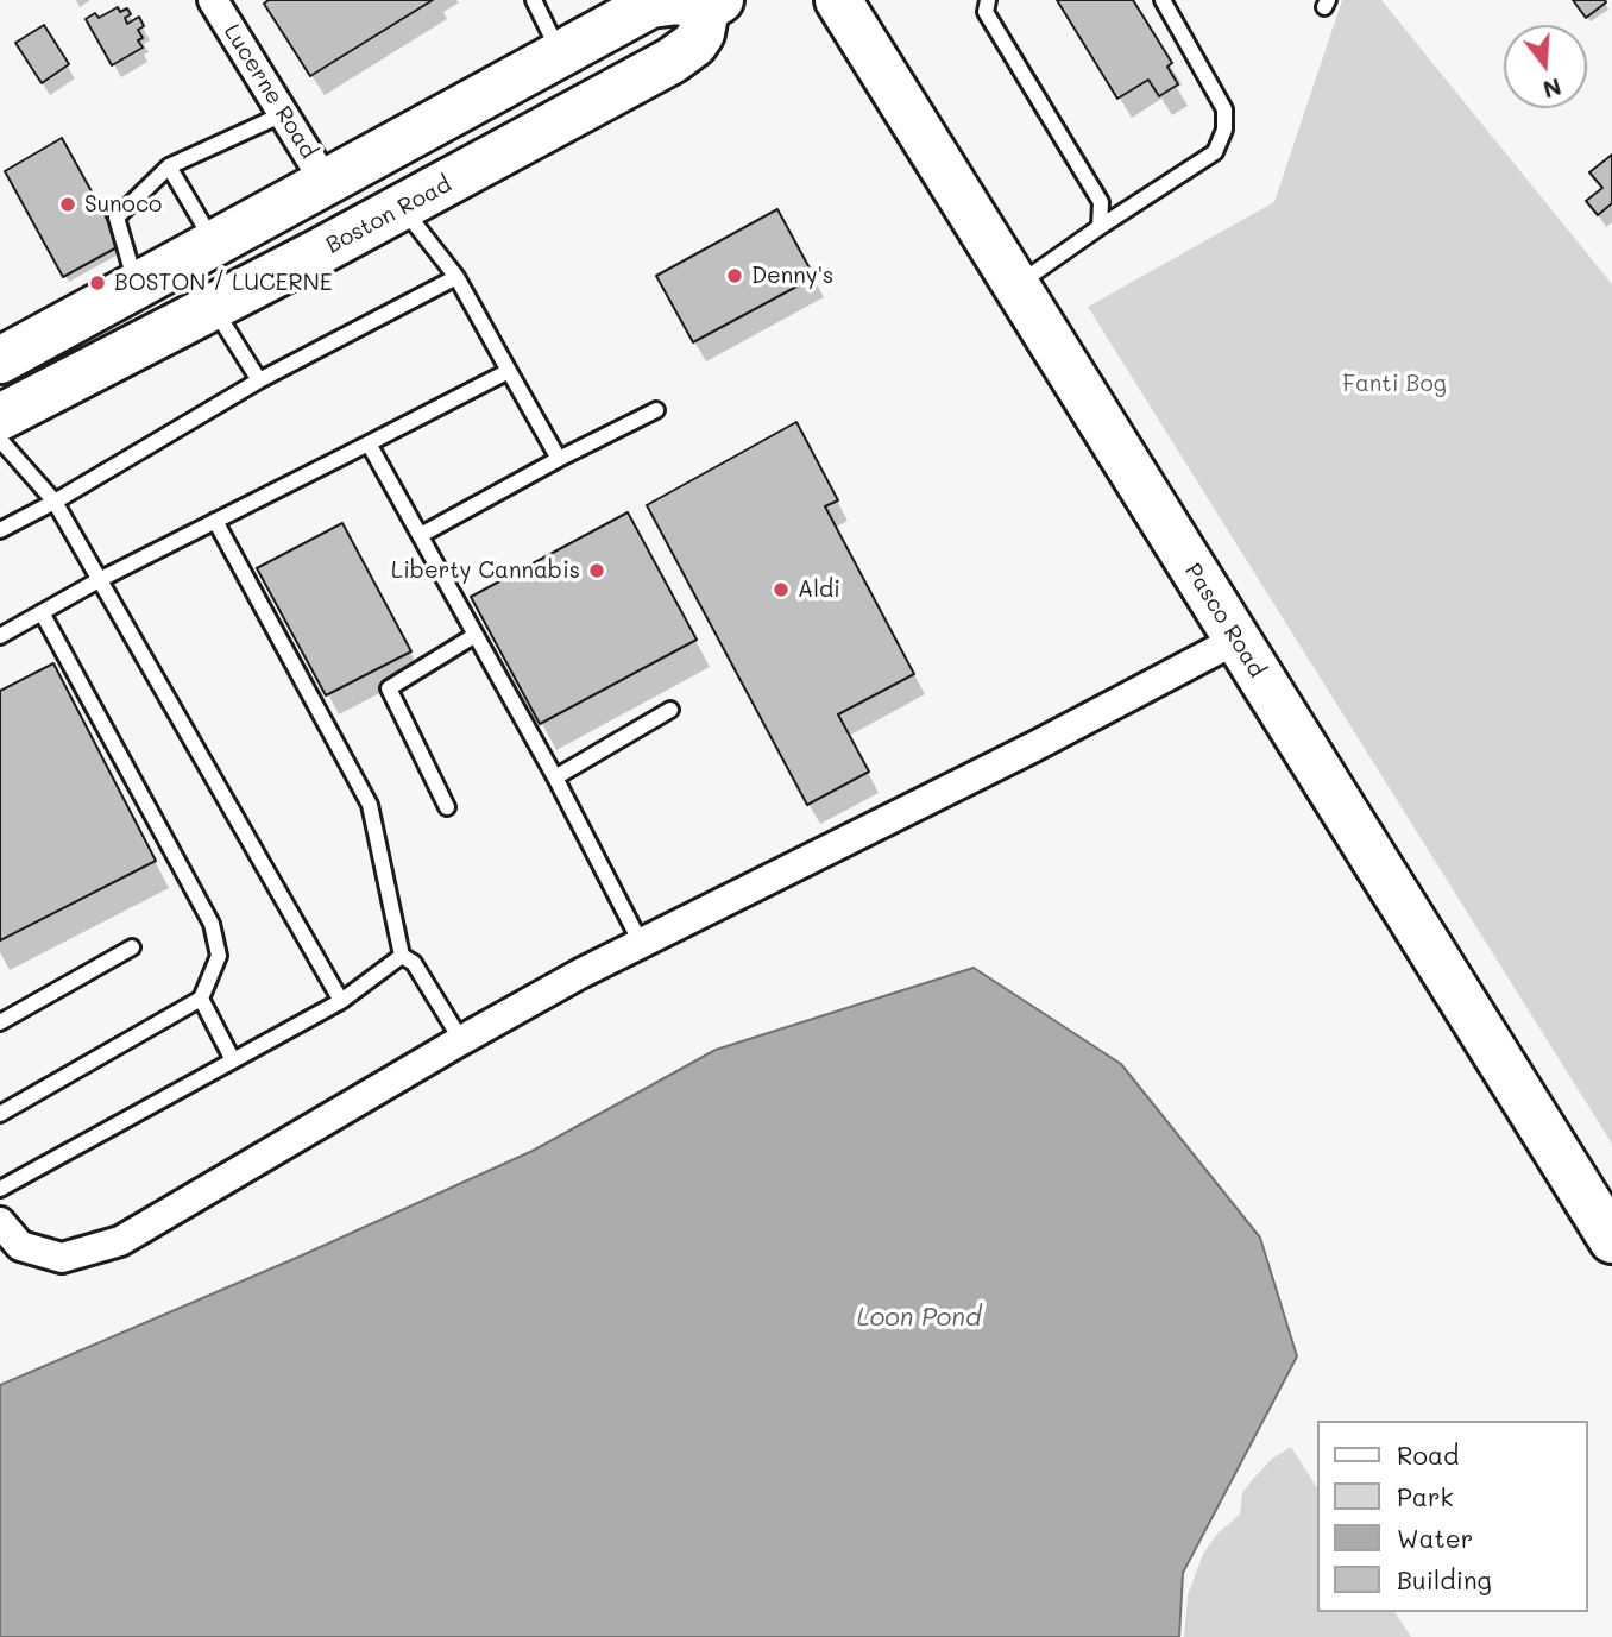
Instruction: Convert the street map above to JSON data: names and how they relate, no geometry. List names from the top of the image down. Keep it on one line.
{"streets":{"main road":["Boston Road","Pasco Road"],"street":["Lucerne Road"]},"crossings":[["Lucerne Road","Boston Road"]],"water":["Loon Pond"],"parks":["Fanti Bog"],"places":["Sunoco","Denny's","BOSTON / LUCERNE","Liberty Cannabis","Aldi"],"legend":["Road","Park","Water","Building"],"north":"bottom"}
